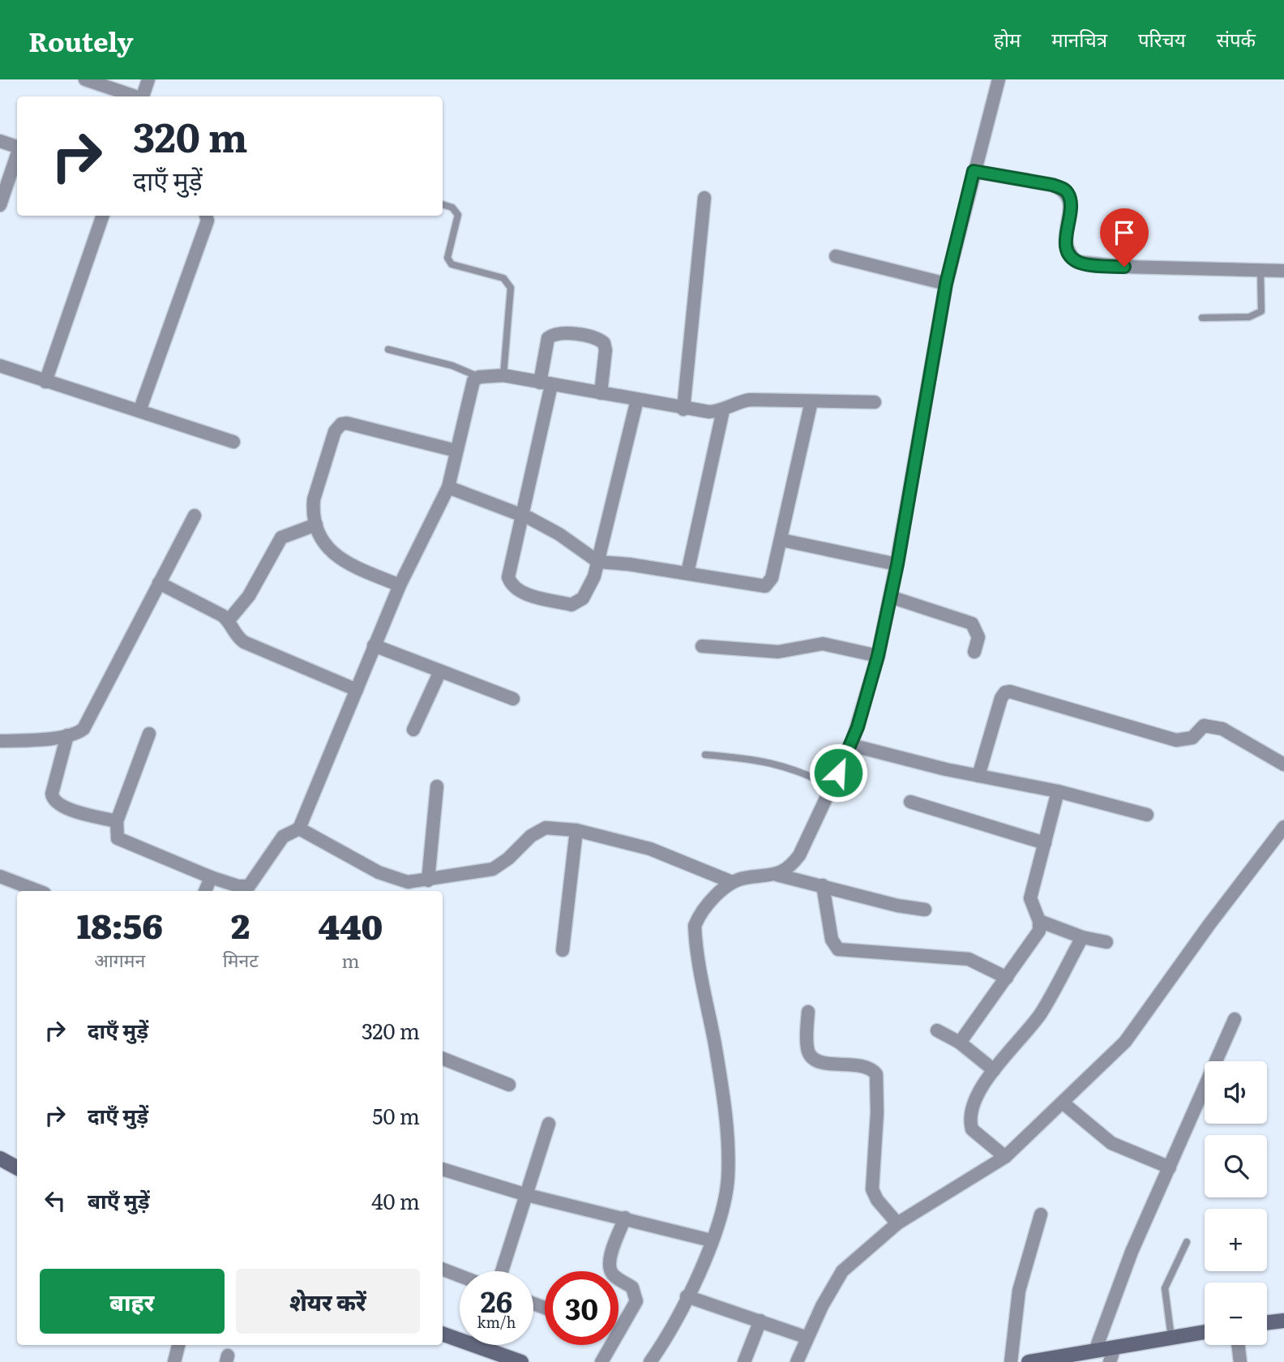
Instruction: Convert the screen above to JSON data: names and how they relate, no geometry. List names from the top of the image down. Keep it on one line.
{"page":{"header":"Routely","nav":["होम","मानचित्र","परिचय","संपर्क"],"turn":["320 m","दाएँ मुड़ें"],"eta":["18:56","आगमन","2","मिनट","440","m"],"list":[{"name":"दाएँ मुड़ें","value":"320 m"},{"name":"दाएँ मुड़ें","value":"50 m"},{"name":"बाएँ मुड़ें","value":"40 m"}],"map_buttons":["+","−"],"buttons":["बाहर","शेयर करें"],"speed":"26 km/h","limit":"30"}}
